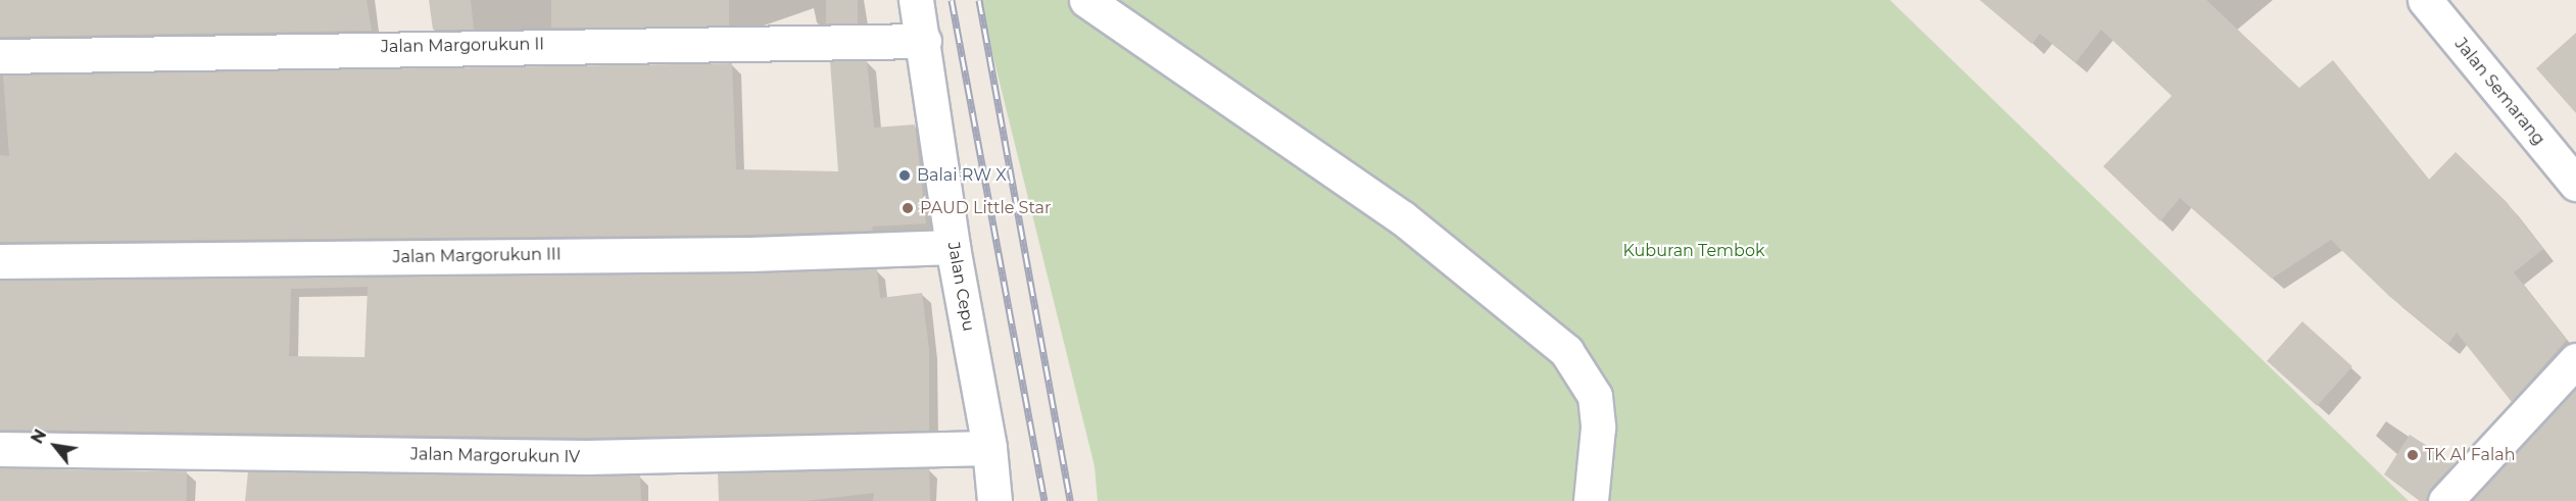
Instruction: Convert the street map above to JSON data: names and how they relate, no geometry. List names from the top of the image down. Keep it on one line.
{"streets":{"street":["Jalan Margorukun II","Jalan Semarang","Jalan Margorukun III","Jalan Cepu","Jalan Margorukun IV"]},"crossings":[["Jalan Margorukun II","Jalan Cepu"],["Jalan Margorukun III","Jalan Cepu"],["Jalan Cepu","Jalan Margorukun IV"]],"parks":["Kuburan Tembok"],"places":["Balai RW X","PAUD Little Star","TK Al Falah"],"north":"top left"}
